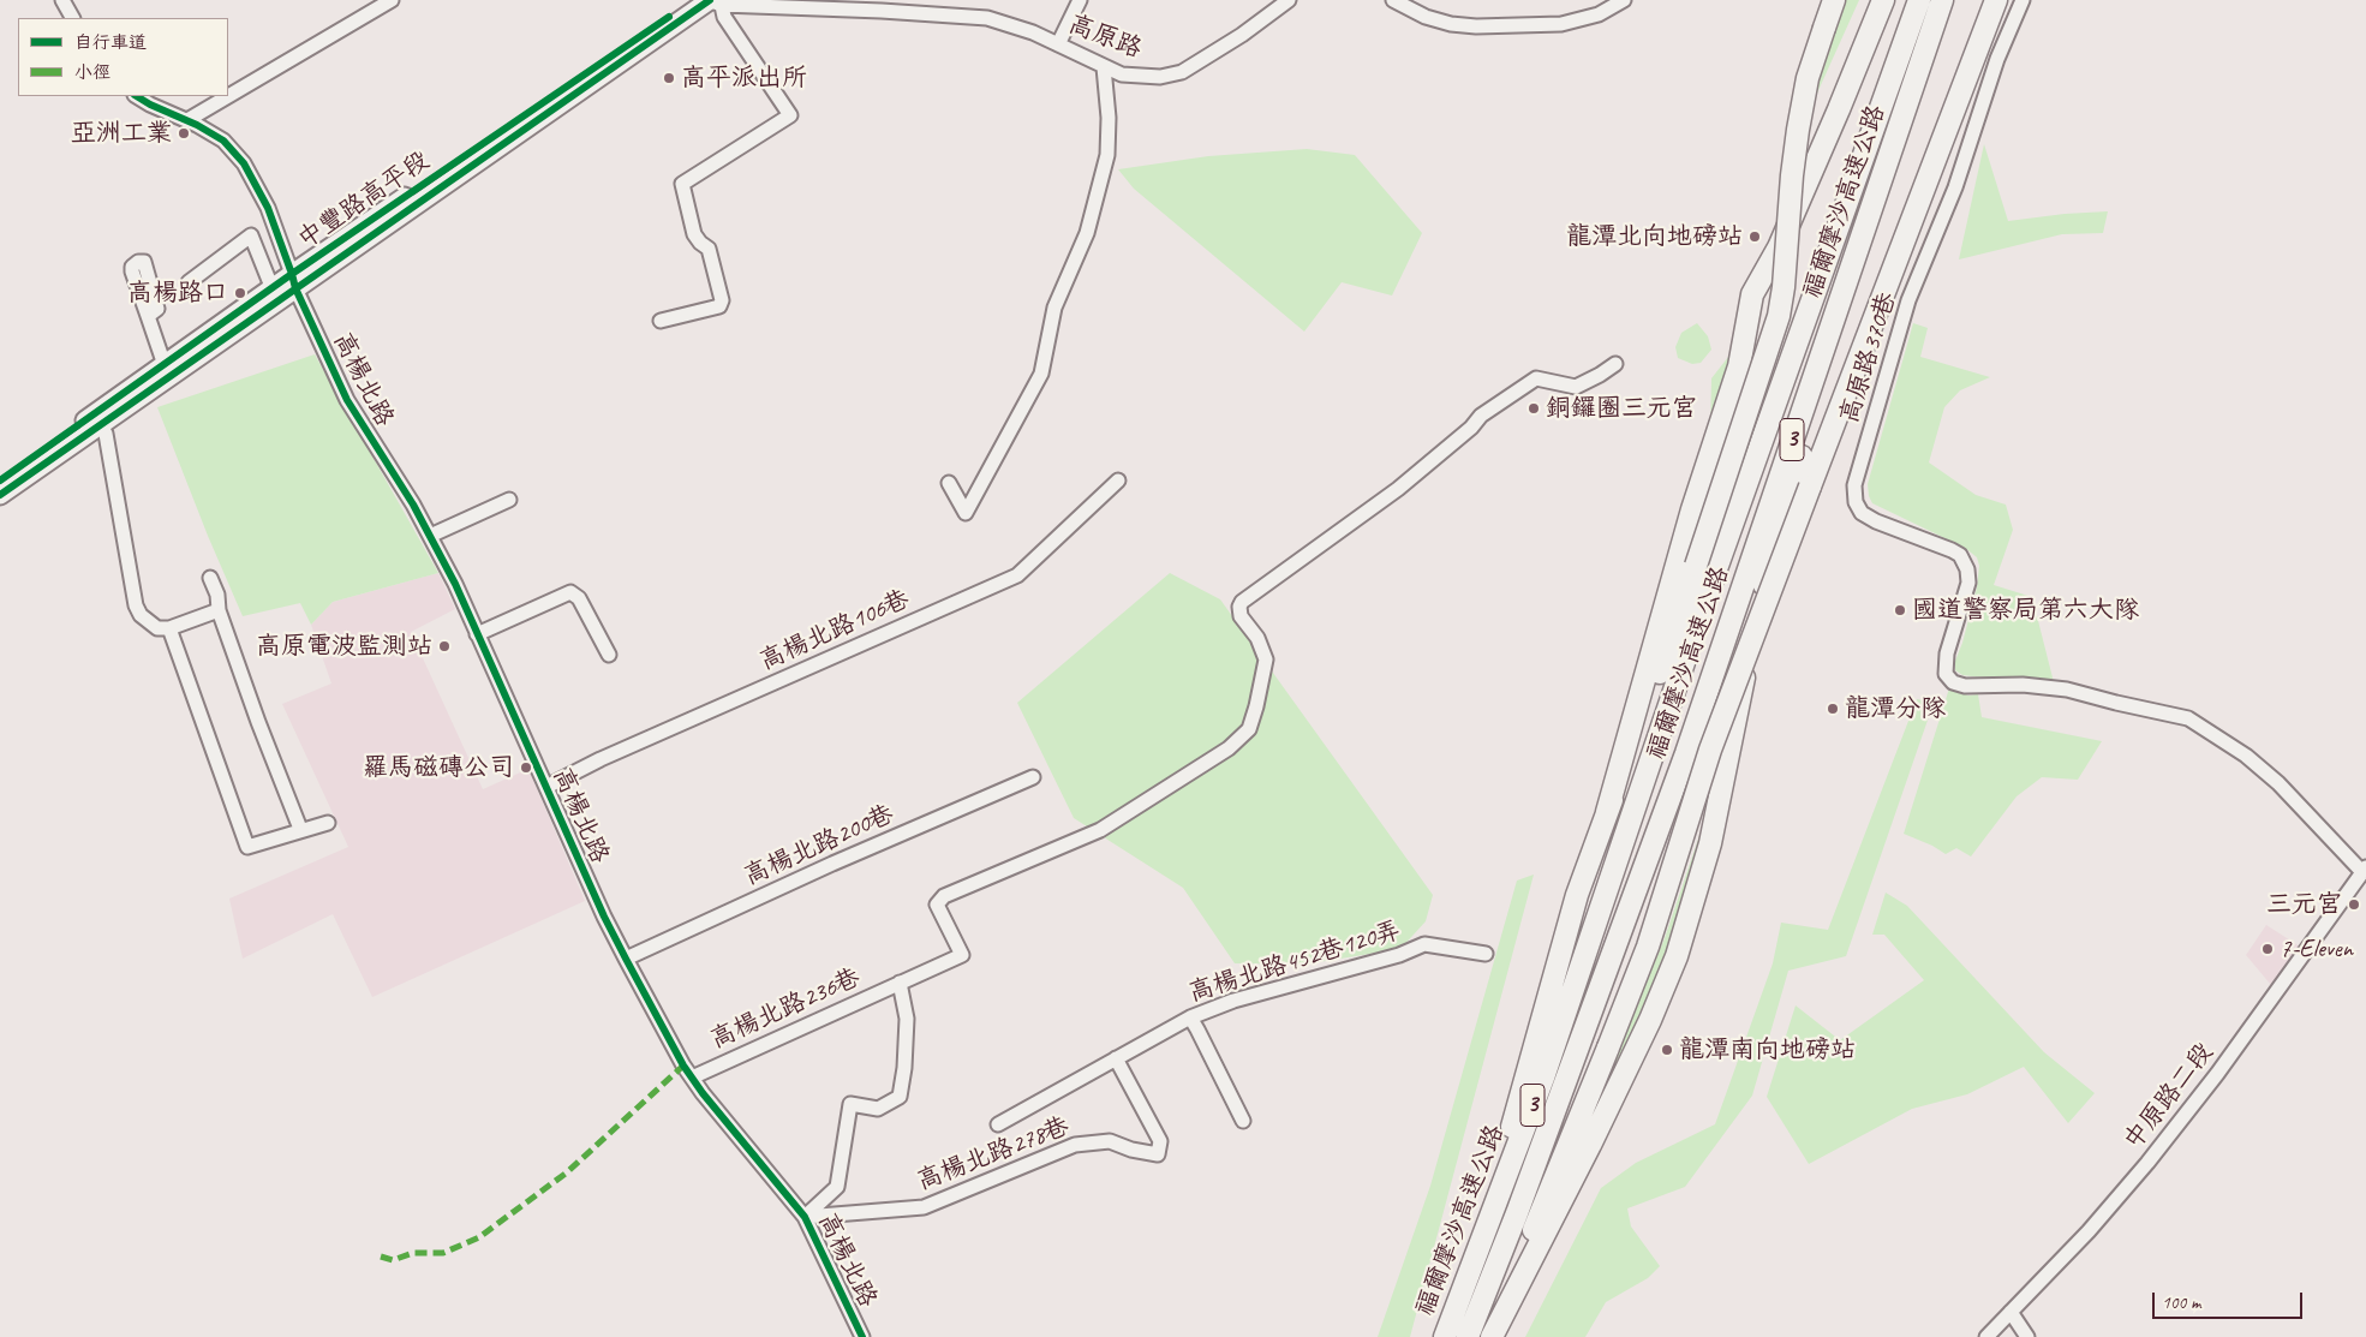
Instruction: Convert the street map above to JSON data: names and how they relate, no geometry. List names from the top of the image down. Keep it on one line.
{"streets":{"highway":["福爾摩沙高速公路","3"],"main road":["中豐路高平段"],"street":["高原路","高原路370巷","高楊北路","高楊北路106巷","高楊北路200巷","高楊北路452巷120弄","高楊北路236巷","中原路二段","高楊北路278巷"]},"crossings":[["高原路","中豐路高平段"],["中豐路高平段","高楊北路"],["高原路370巷","中原路二段"],["高楊北路","高楊北路106巷"],["高楊北路","高楊北路200巷"],["高楊北路","高楊北路236巷"],["高楊北路","高楊北路278巷"],["高楊北路452巷120弄","高楊北路278巷"]],"places":["高平派出所","亞洲工業","龍潭北向地磅站","高楊路口","銅鑼圈三元宮","國道警察局第六大隊","高原電波監測站","龍潭分隊","羅馬磁磚公司","三元宮","7-Eleven","龍潭南向地磅站"],"legend":["自行車道","小徑"],"scale_bar":"100 m"}
